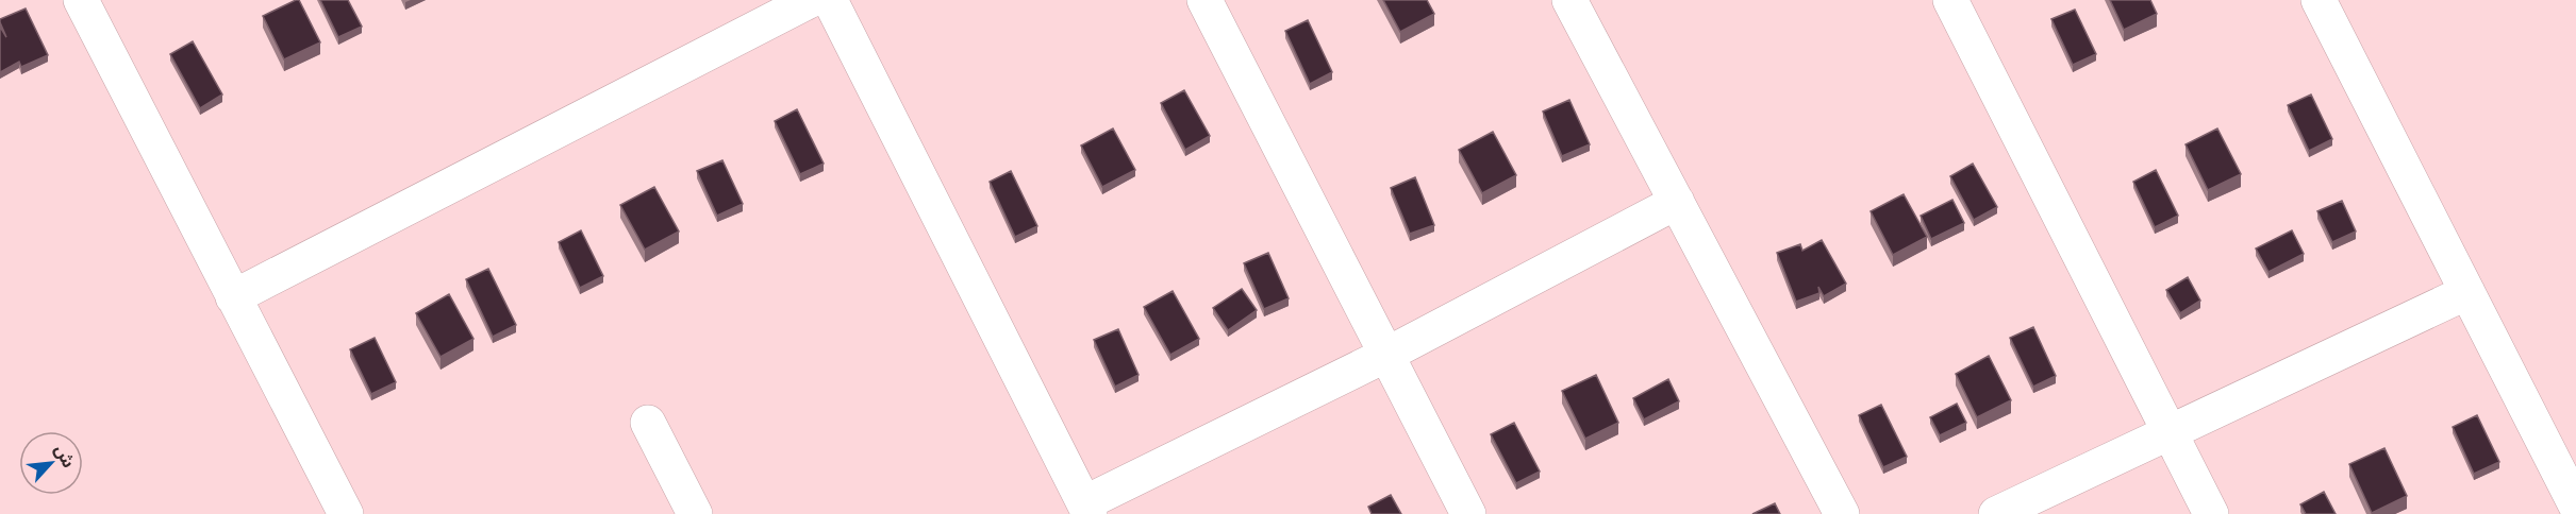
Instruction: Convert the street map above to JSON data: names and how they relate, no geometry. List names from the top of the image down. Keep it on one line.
{"north":"top right"}
